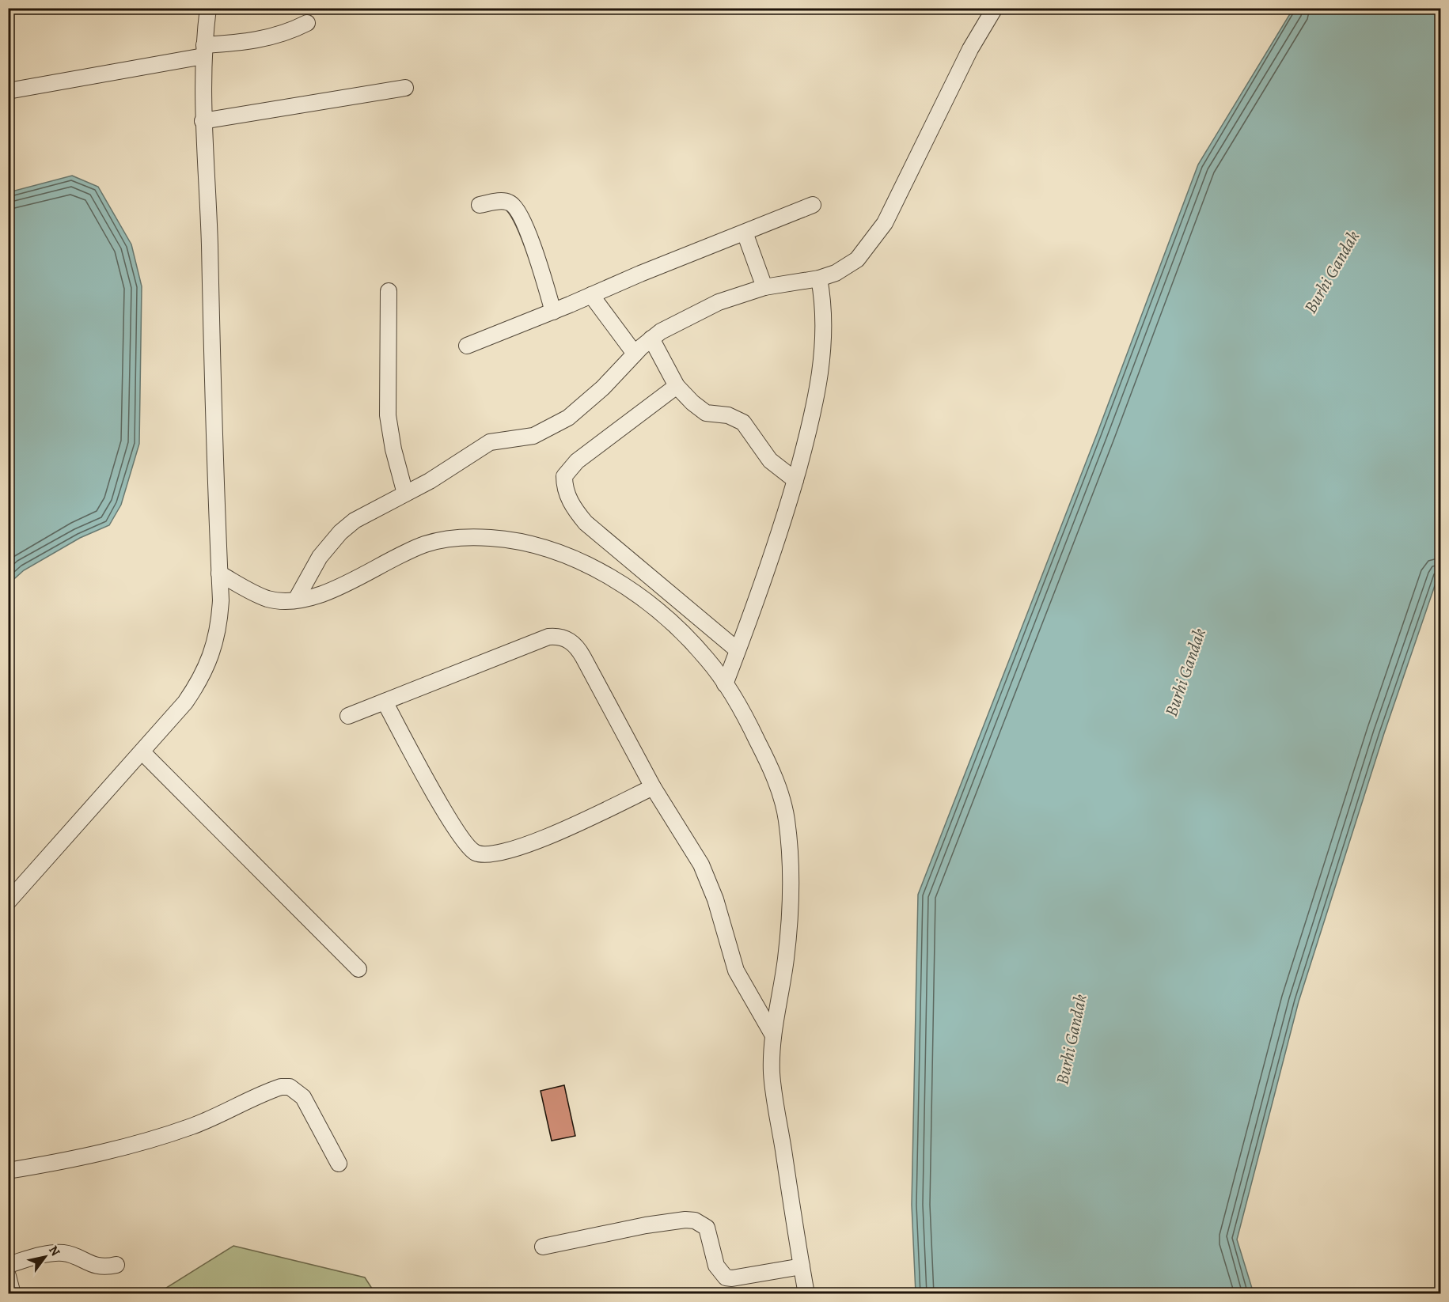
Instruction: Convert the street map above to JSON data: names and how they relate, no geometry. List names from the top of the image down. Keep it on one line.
{"water":["Burhi Gandak"],"north":"top right"}
